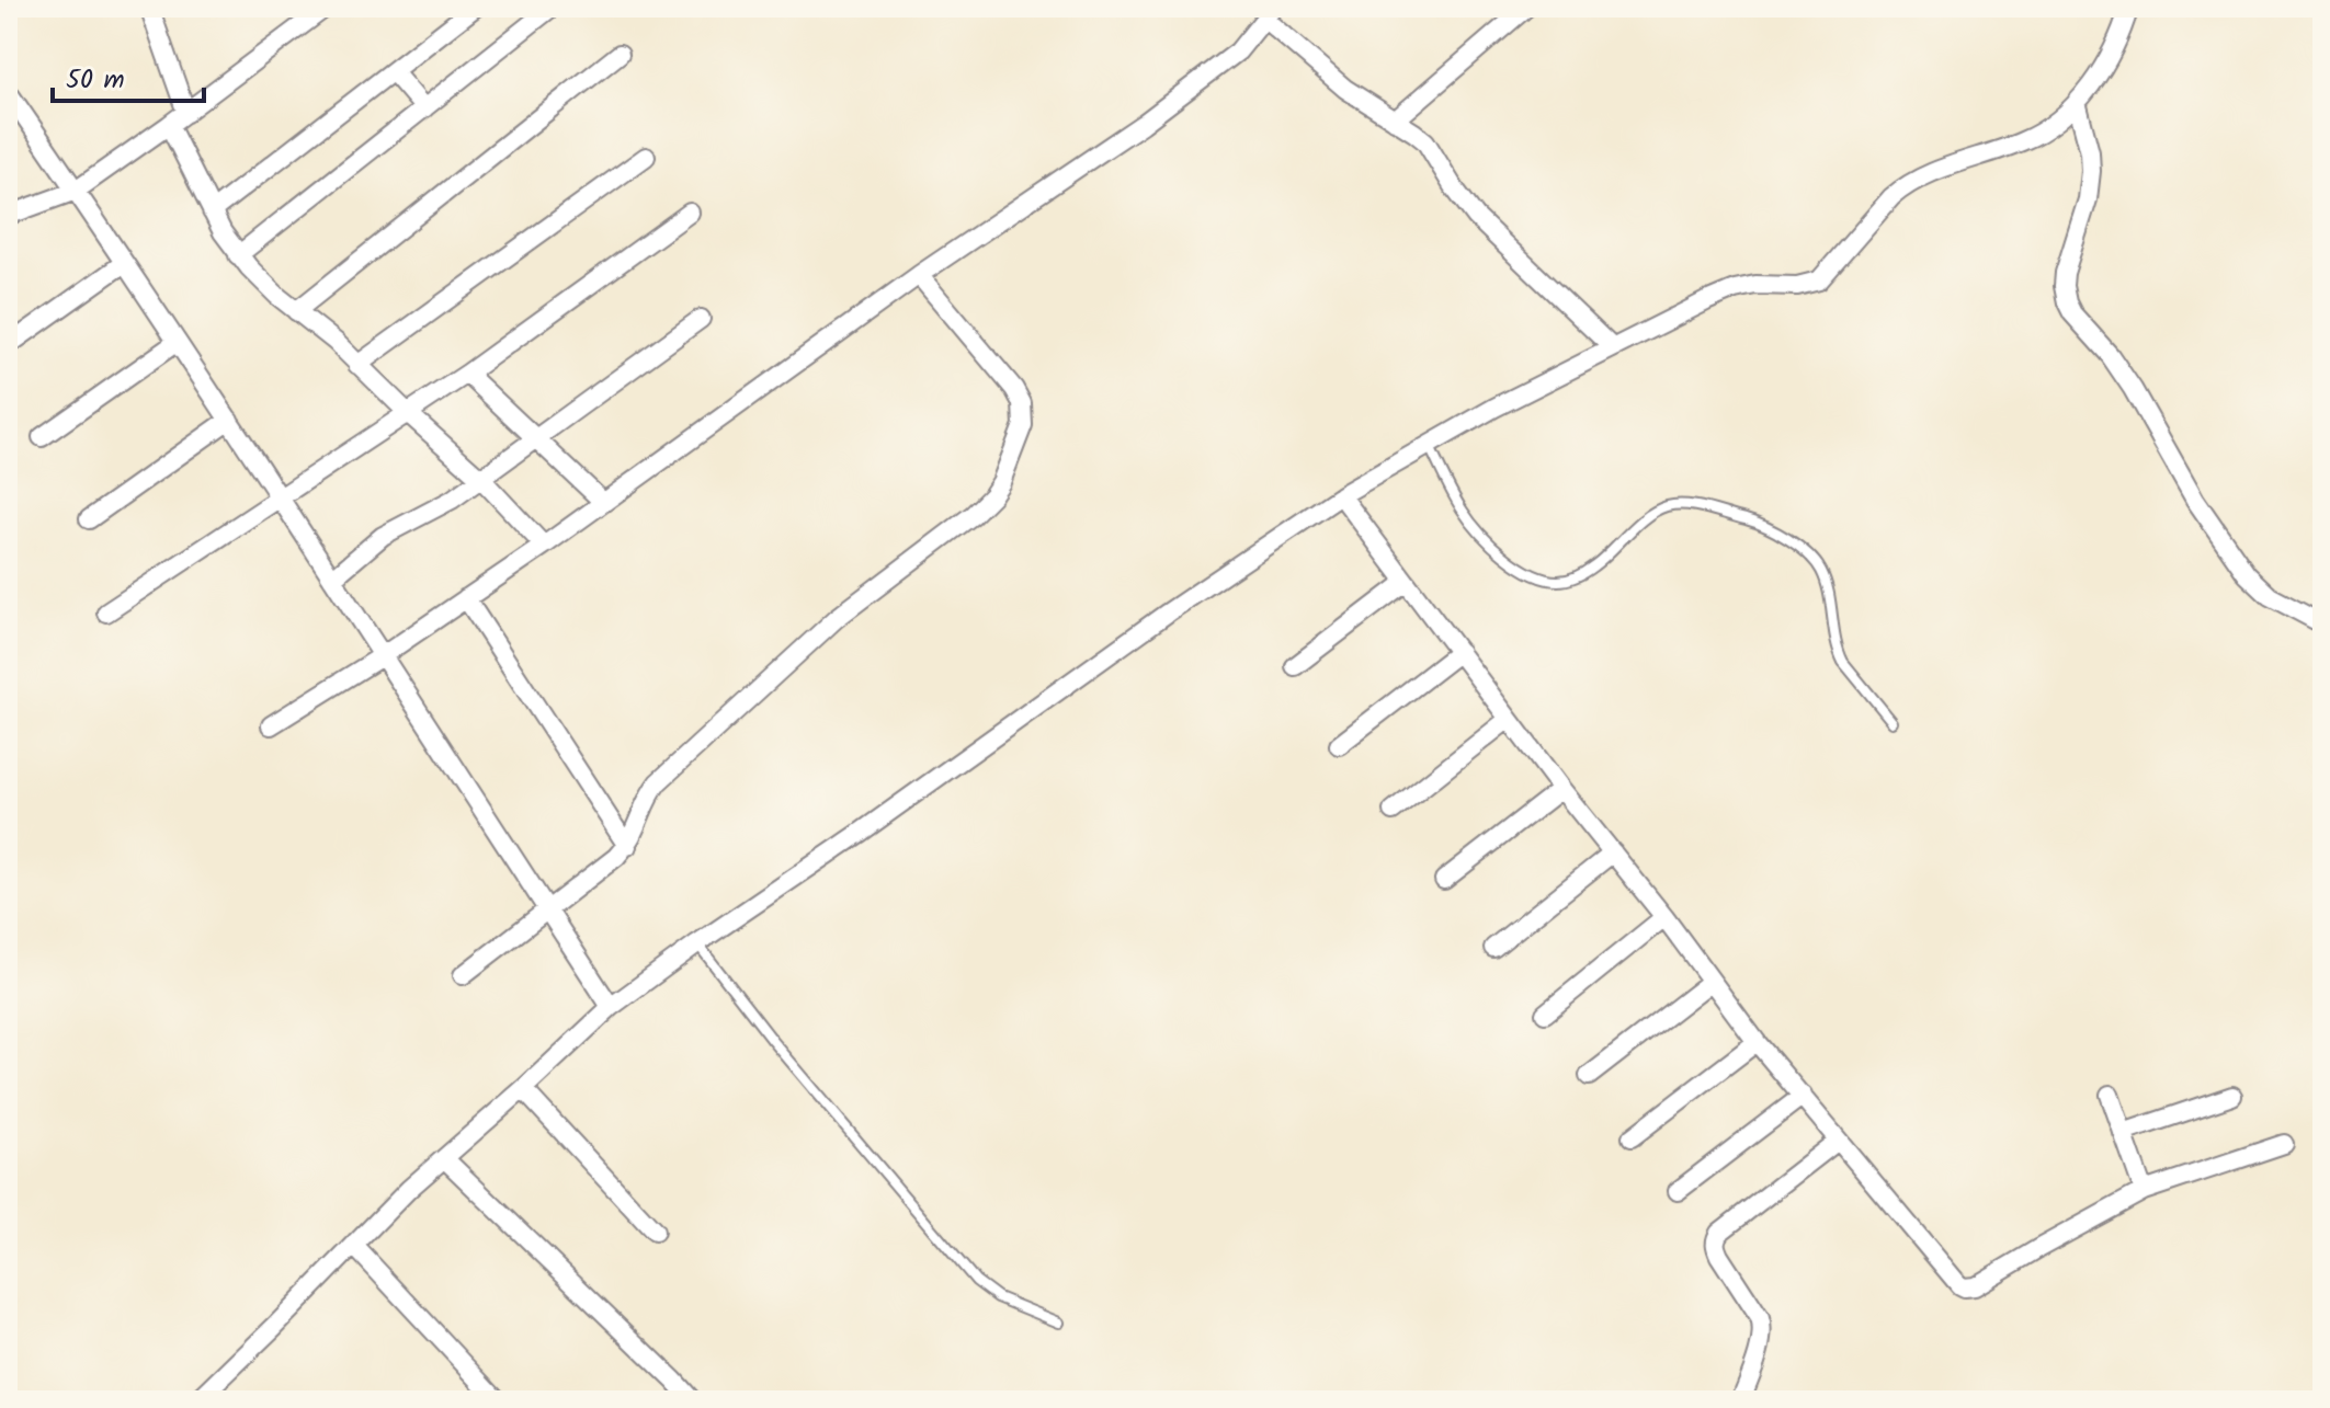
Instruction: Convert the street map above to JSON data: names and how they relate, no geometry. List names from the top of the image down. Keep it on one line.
{"scale_bar":"50 m"}
